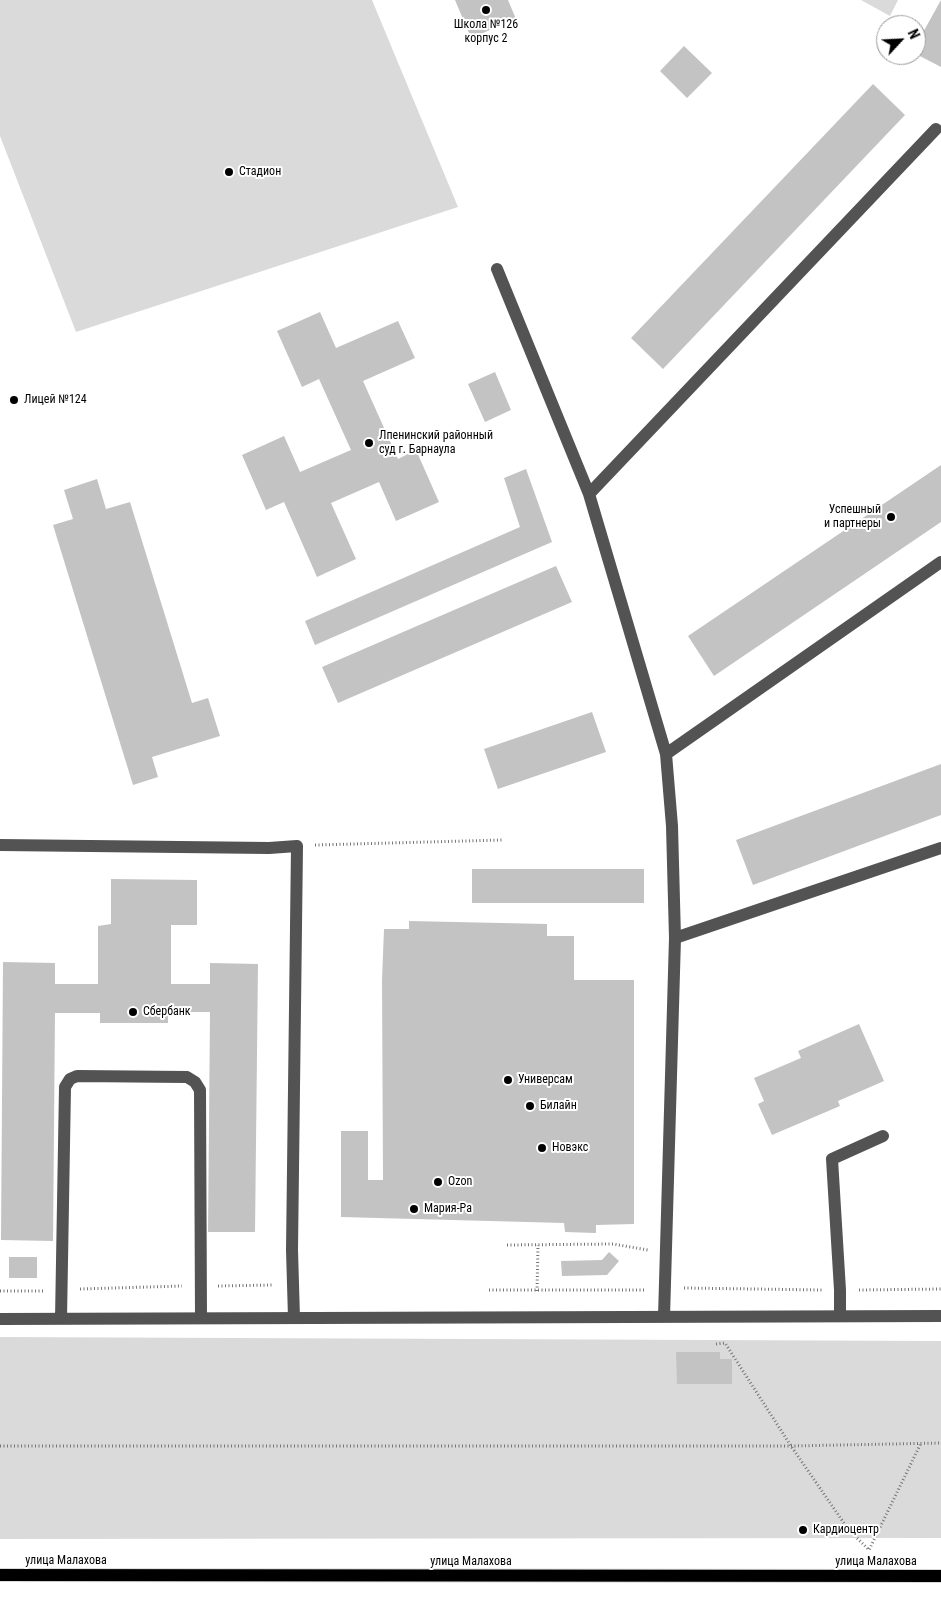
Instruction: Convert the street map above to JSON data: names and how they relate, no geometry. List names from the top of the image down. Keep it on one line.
{"streets":{"main road":["улица Малахова"]},"places":["Школа №126 корпус 2","Стадион","Лицей №124","Лпенинский районный суд г. Барнаула","Успешный и партнеры","Сбербанк","Универсам","Билайн","Новэкс","Ozon","Мария-Ра","Кардиоцентр"],"north":"top right"}
